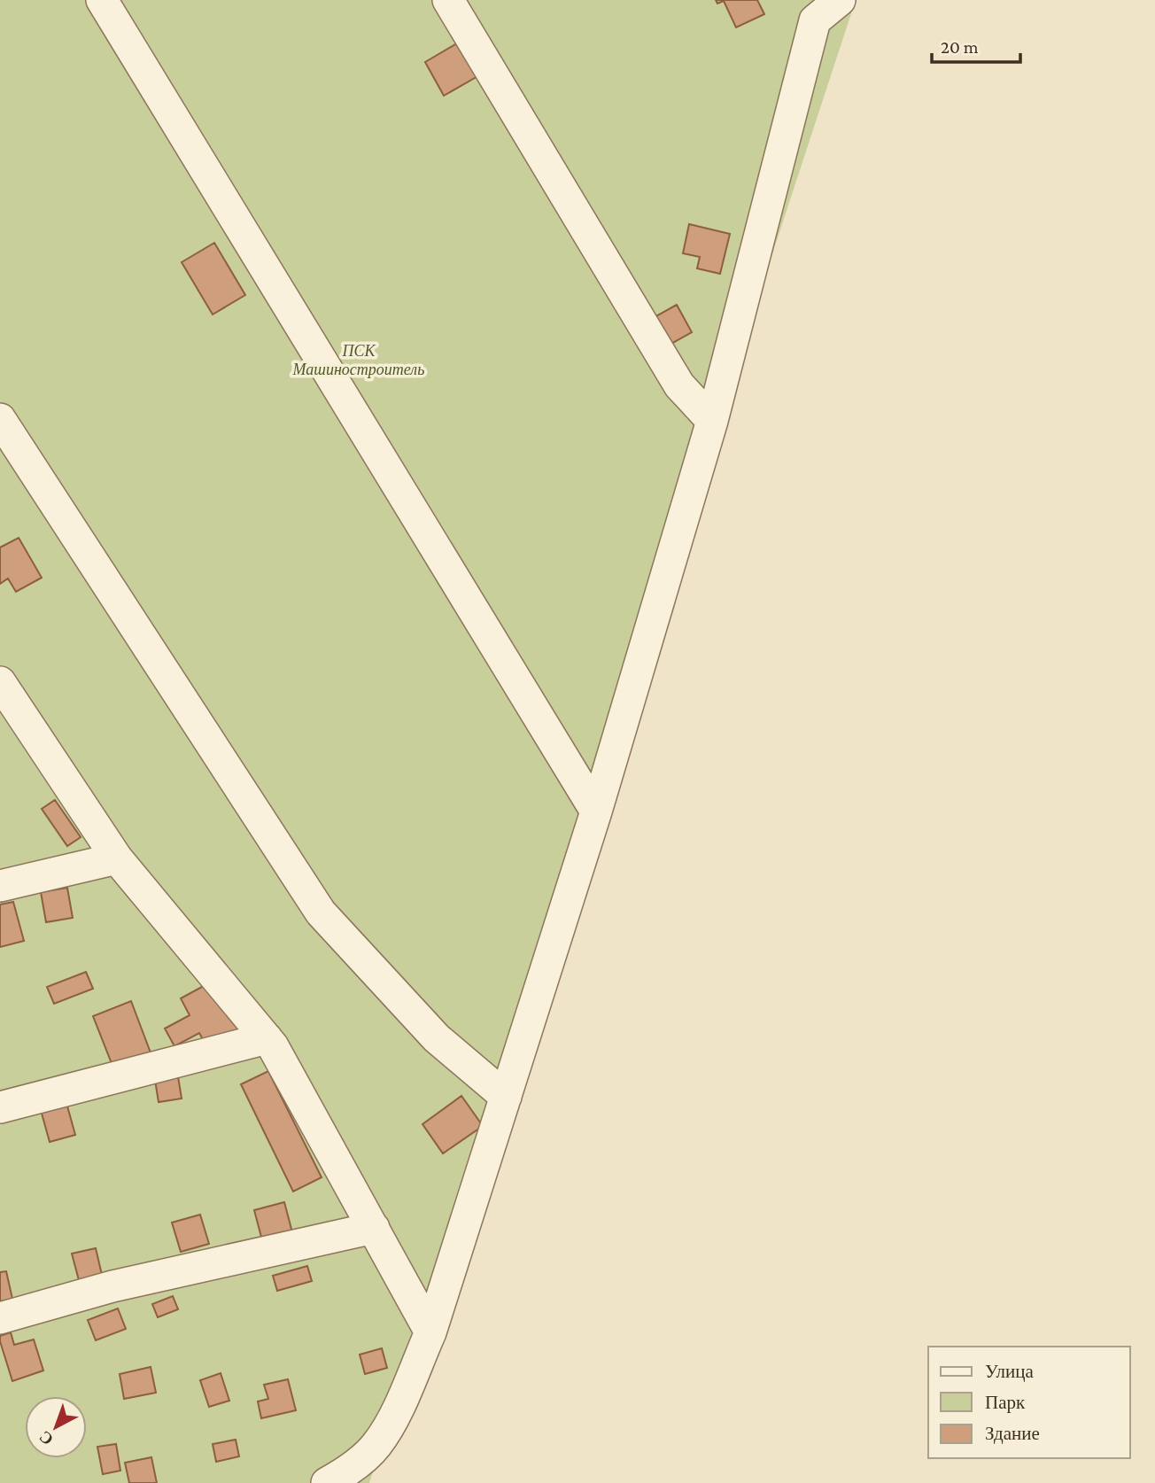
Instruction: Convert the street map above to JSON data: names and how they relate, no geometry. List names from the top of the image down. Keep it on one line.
{"parks":["ПСК Машиностроитель"],"legend":["Улица","Парк","Здание"],"scale_bar":"20 m","north":"bottom left"}
